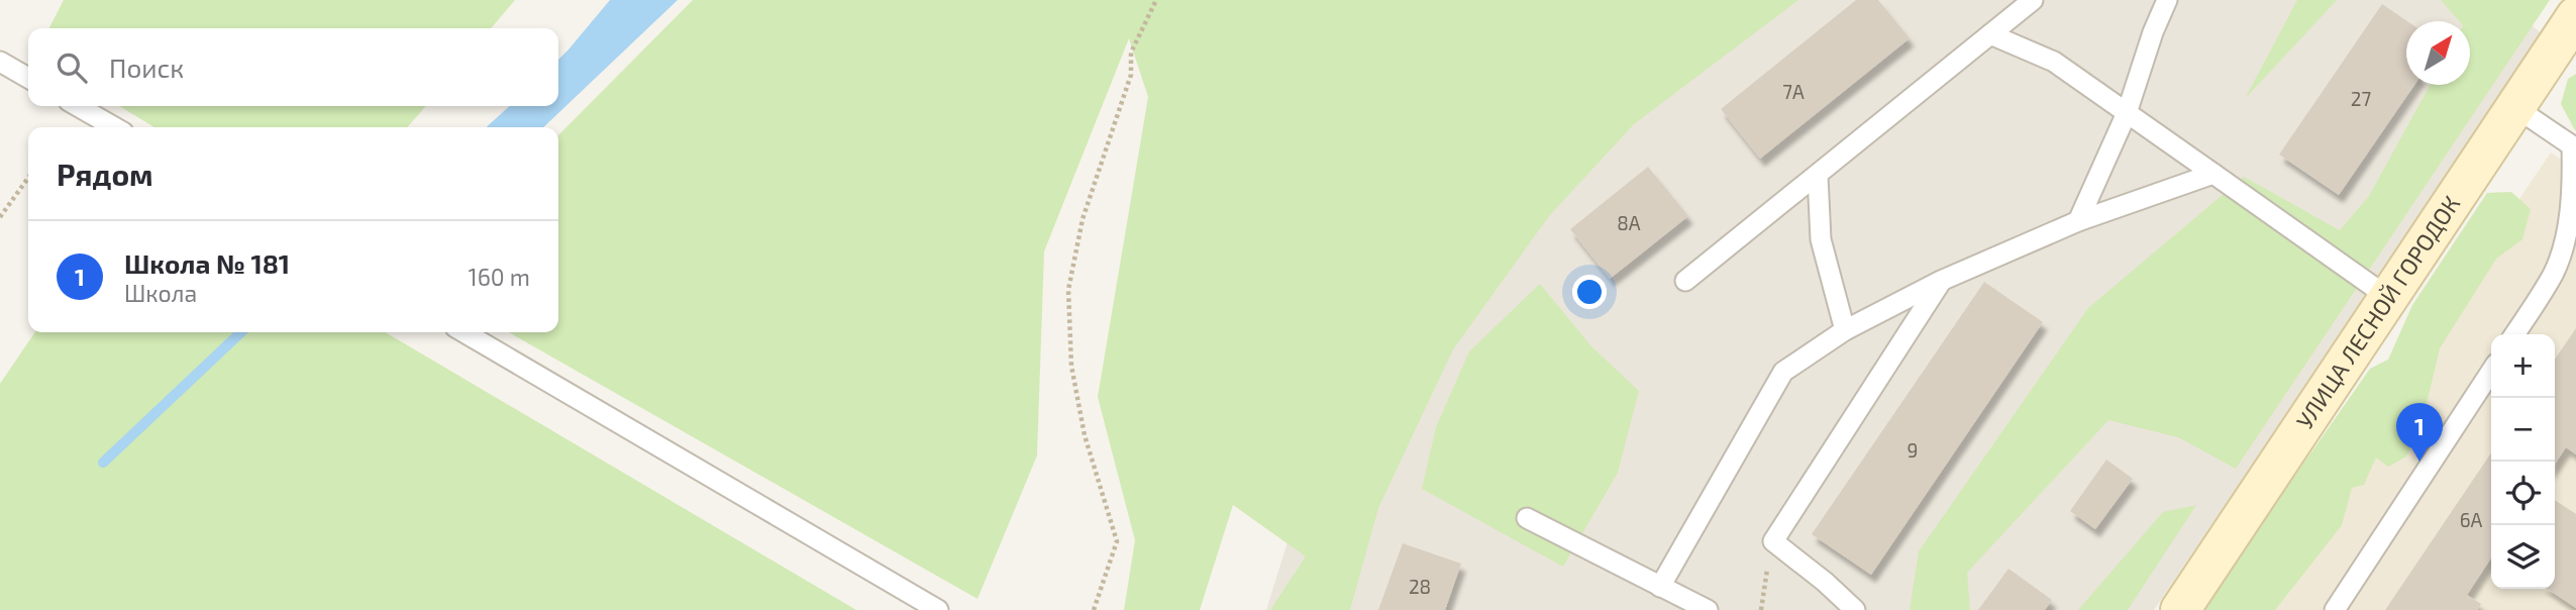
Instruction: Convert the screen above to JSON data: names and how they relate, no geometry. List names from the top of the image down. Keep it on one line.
{"streets":{"street":["УЛИЦА ЛЕСНОЙ ГОРОДОК"]},"house_numbers":["7А","27","8А","9","6А","28"],"north":"top right","page":{"search":"Поиск","heading":"Рядом","list":[{"mark":"1","name":"Школа № 181","note":"Школа","value":"160 m"}],"map_buttons":["+","−"],"pins":"1"}}
